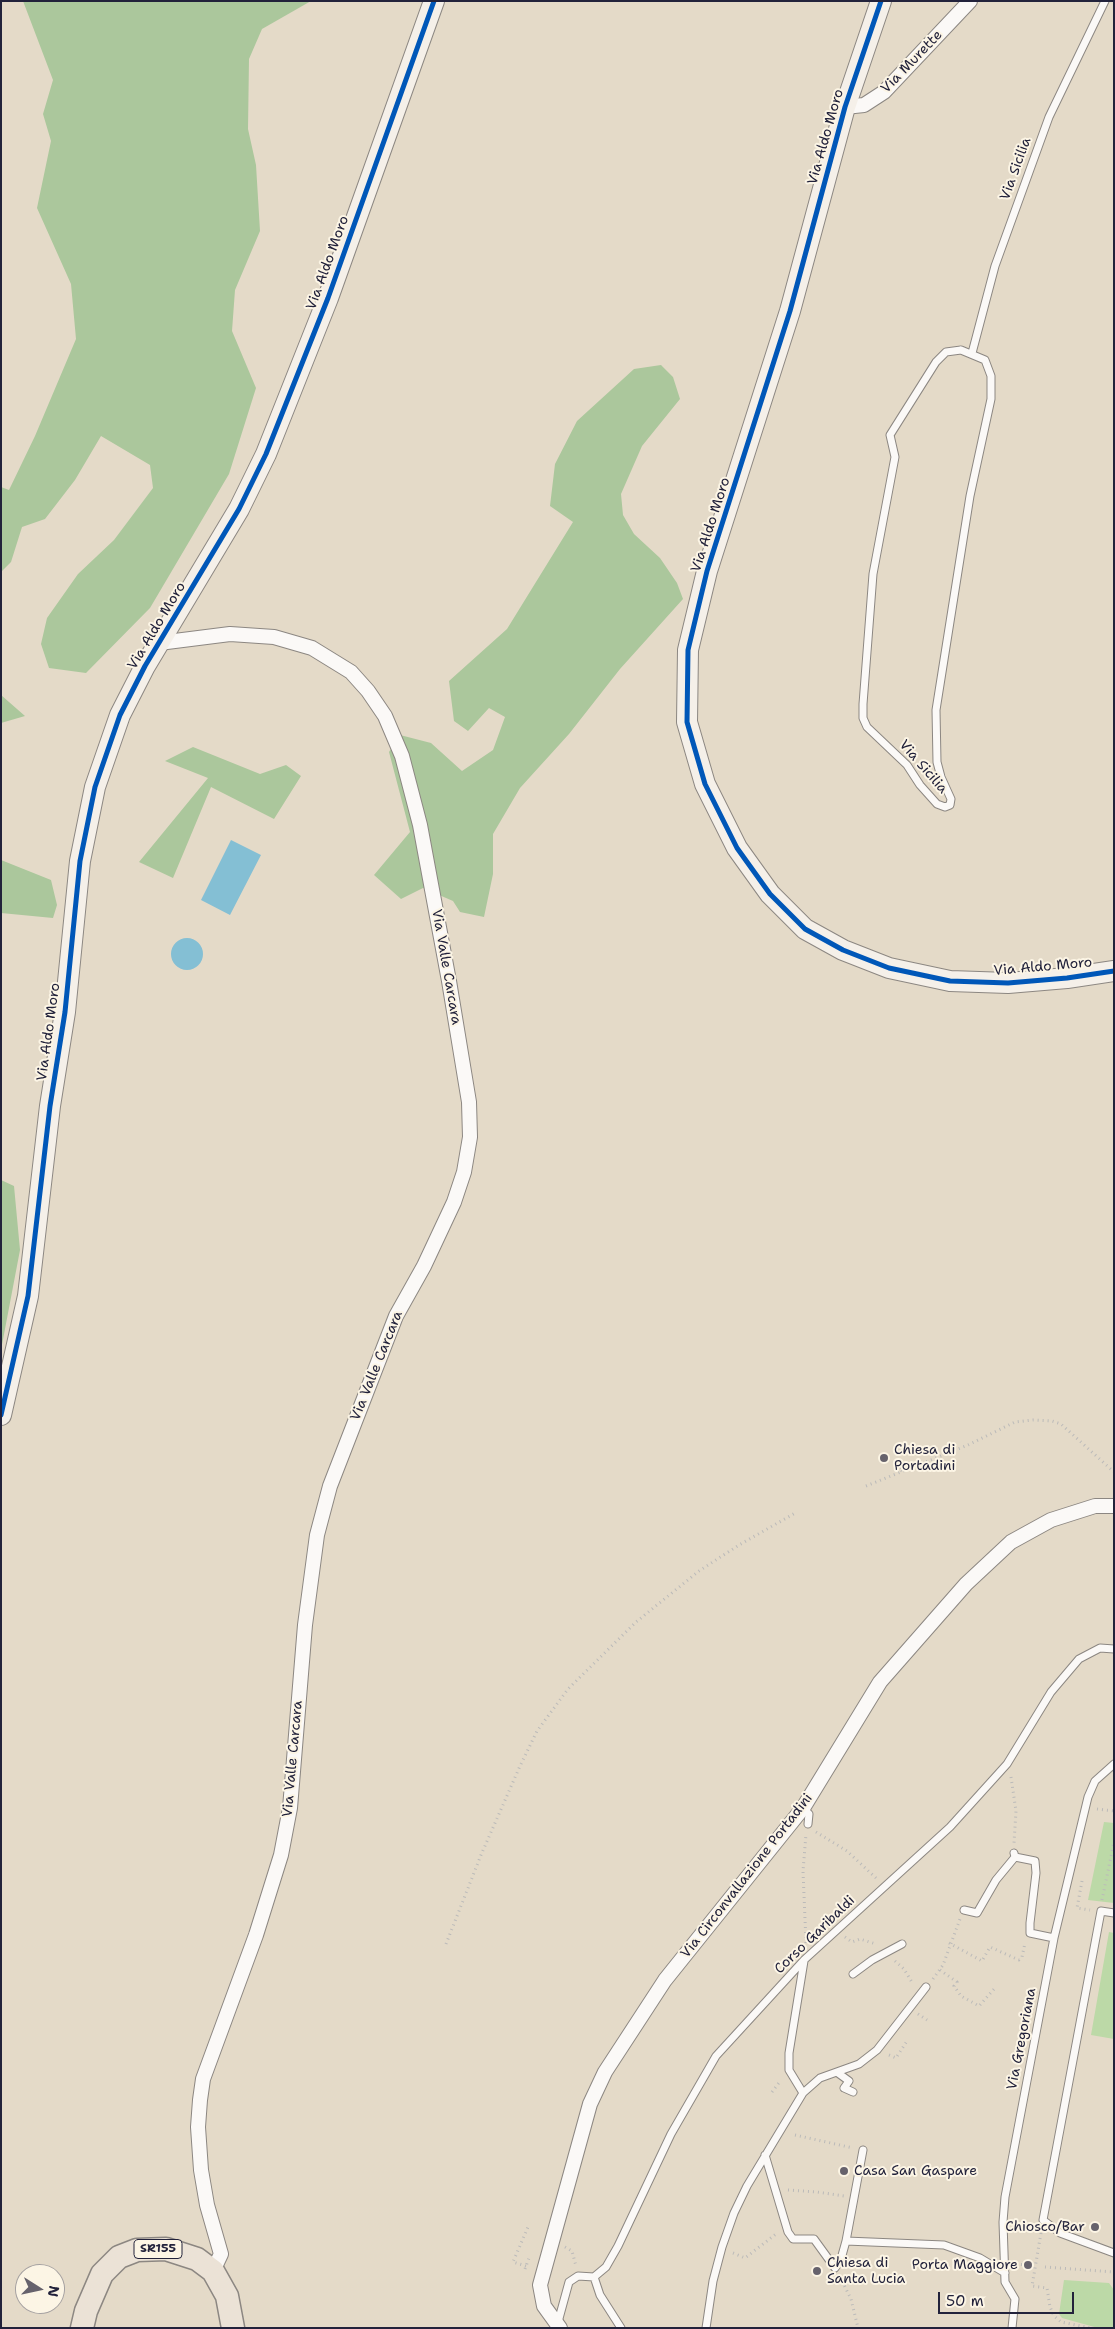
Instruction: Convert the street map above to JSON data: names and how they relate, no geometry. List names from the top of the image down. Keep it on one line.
{"streets":{"main road":["Via Aldo Moro","SR155"],"street":["Via Murette","Via Valle Carcara","Via Circonvallazione Portadini"],"lane":["Via Sicilia","Corso Garibaldi","Via Gregoriana"]},"crossings":[["Via Murette","Via Aldo Moro"],["Via Aldo Moro","Via Valle Carcara"],["Via Valle Carcara","SR155"]],"places":["Chiesa di Portadini","Casa San Gaspare","Chiosco/Bar","Porta Maggiore","Chiesa di Santa Lucia"],"scale_bar":"50 m","north":"right"}
